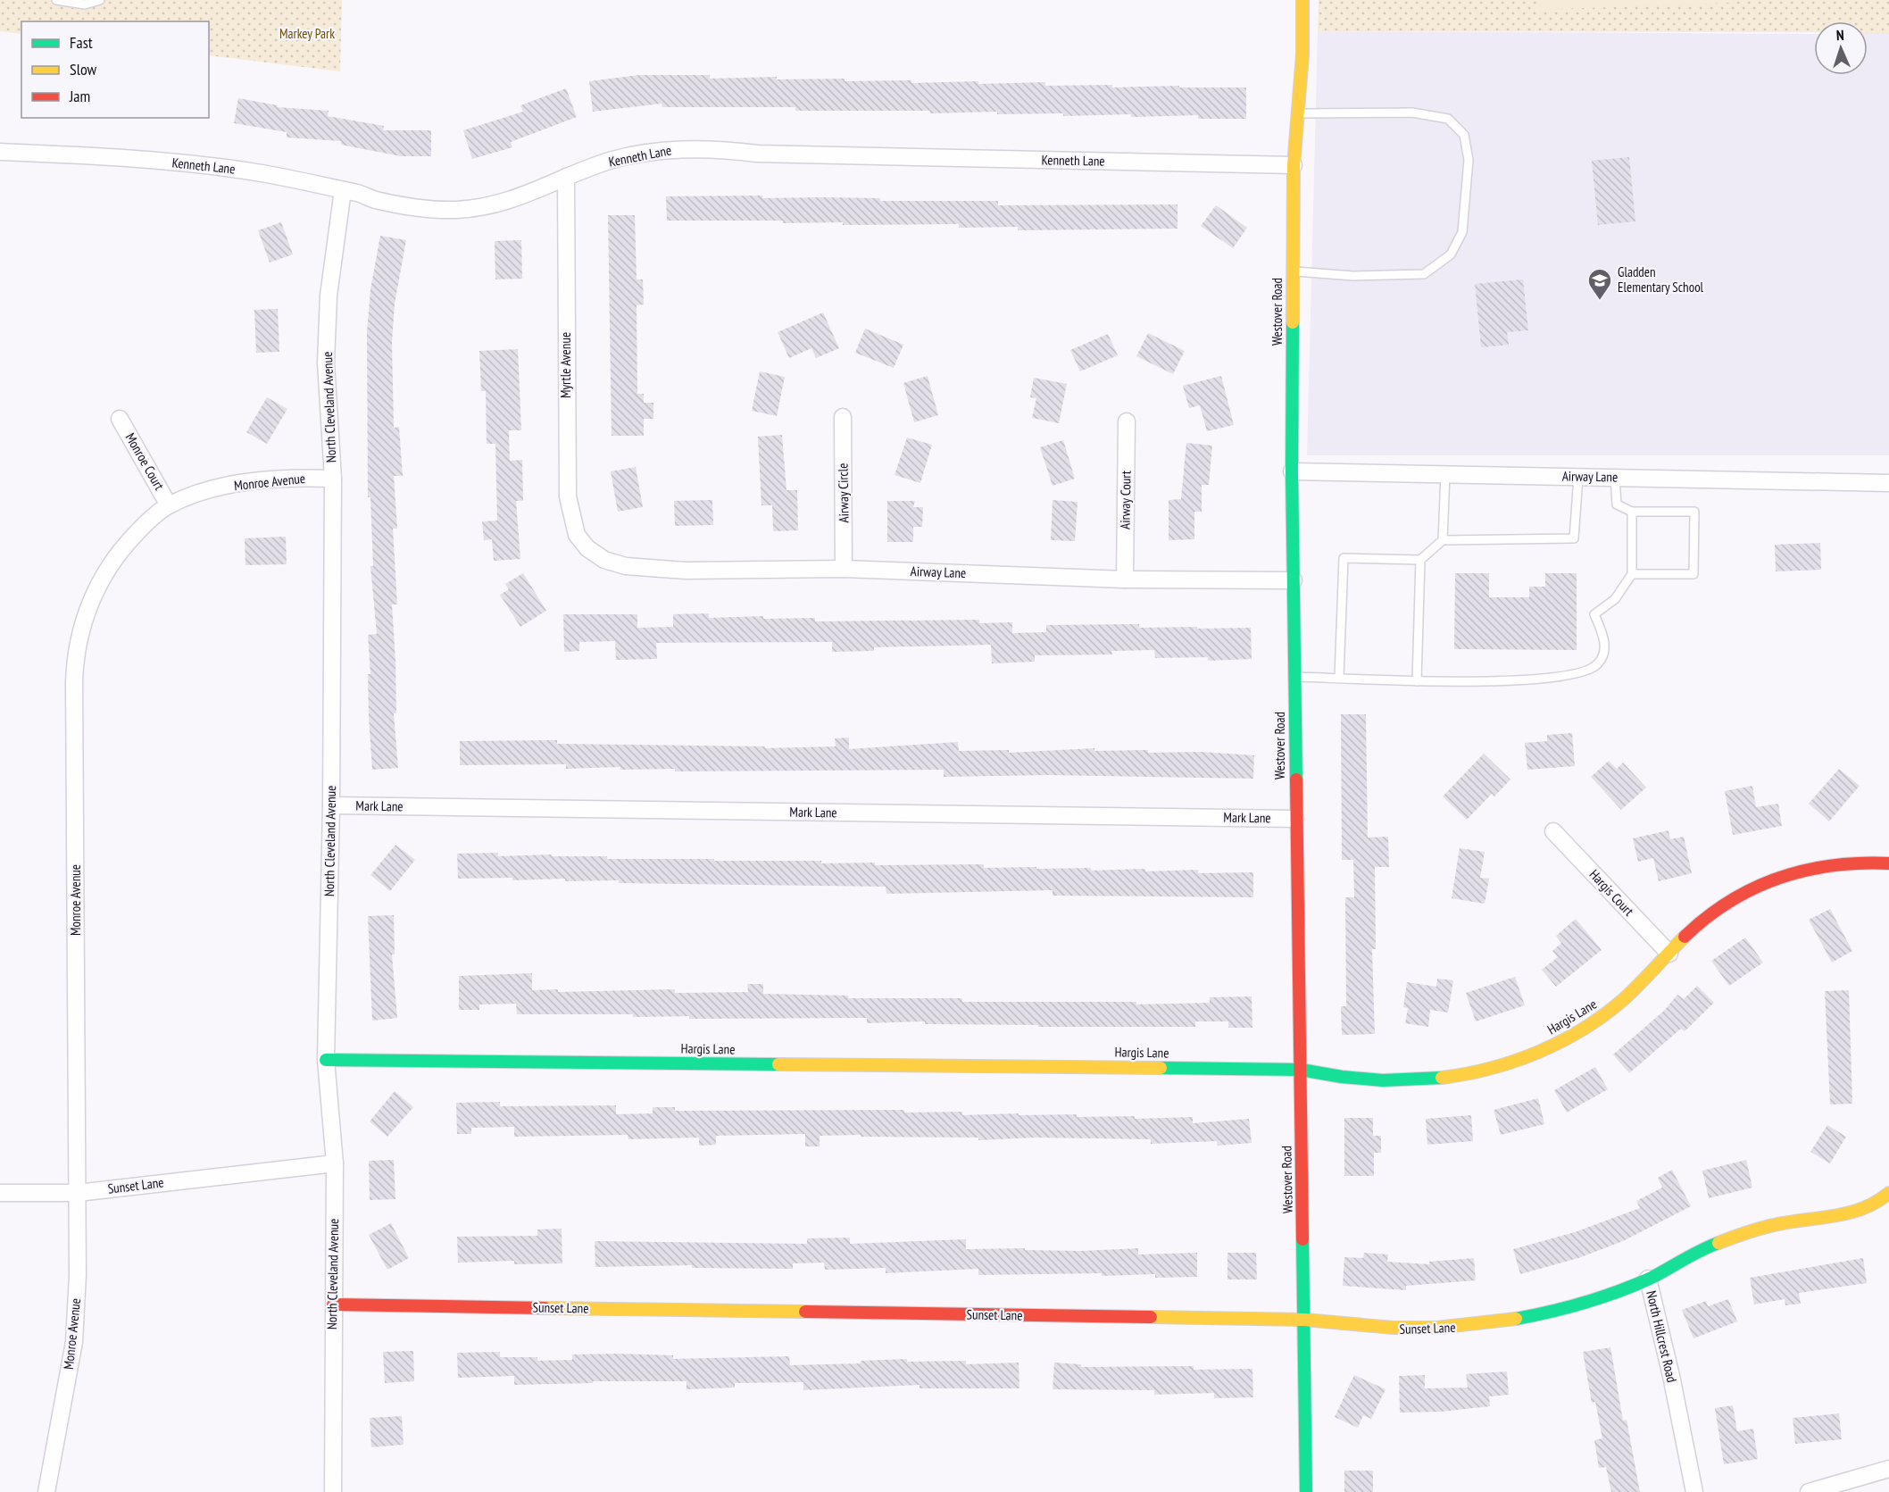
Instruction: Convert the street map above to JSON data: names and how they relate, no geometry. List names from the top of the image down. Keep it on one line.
{"streets":{"street":["Kenneth Lane","Westover Road","Myrtle Avenue","North Cleveland Avenue","Monroe Court","Airway Lane","Monroe Avenue","Airway Circle","Airway Court","Mark Lane","Hargis Court","Hargis Lane","Sunset Lane","North Hillcrest Road"]},"crossings":[["Kenneth Lane","Westover Road"],["Kenneth Lane","Myrtle Avenue"],["Kenneth Lane","North Cleveland Avenue"],["Westover Road","Airway Lane"],["Westover Road","Mark Lane"],["Westover Road","Hargis Lane"],["Westover Road","Sunset Lane"],["Myrtle Avenue","Airway Lane"],["North Cleveland Avenue","Monroe Avenue"],["North Cleveland Avenue","Mark Lane"],["North Cleveland Avenue","Hargis Lane"],["North Cleveland Avenue","Sunset Lane"],["Monroe Court","Monroe Avenue"],["Airway Lane","Airway Circle"],["Airway Lane","Airway Court"],["Monroe Avenue","Sunset Lane"],["Hargis Court","Hargis Lane"],["Sunset Lane","North Hillcrest Road"]],"parks":["Markey Park"],"places":{"school or university":["Gladden Elementary School"]},"legend":["Fast","Slow","Jam"],"north":"top"}
